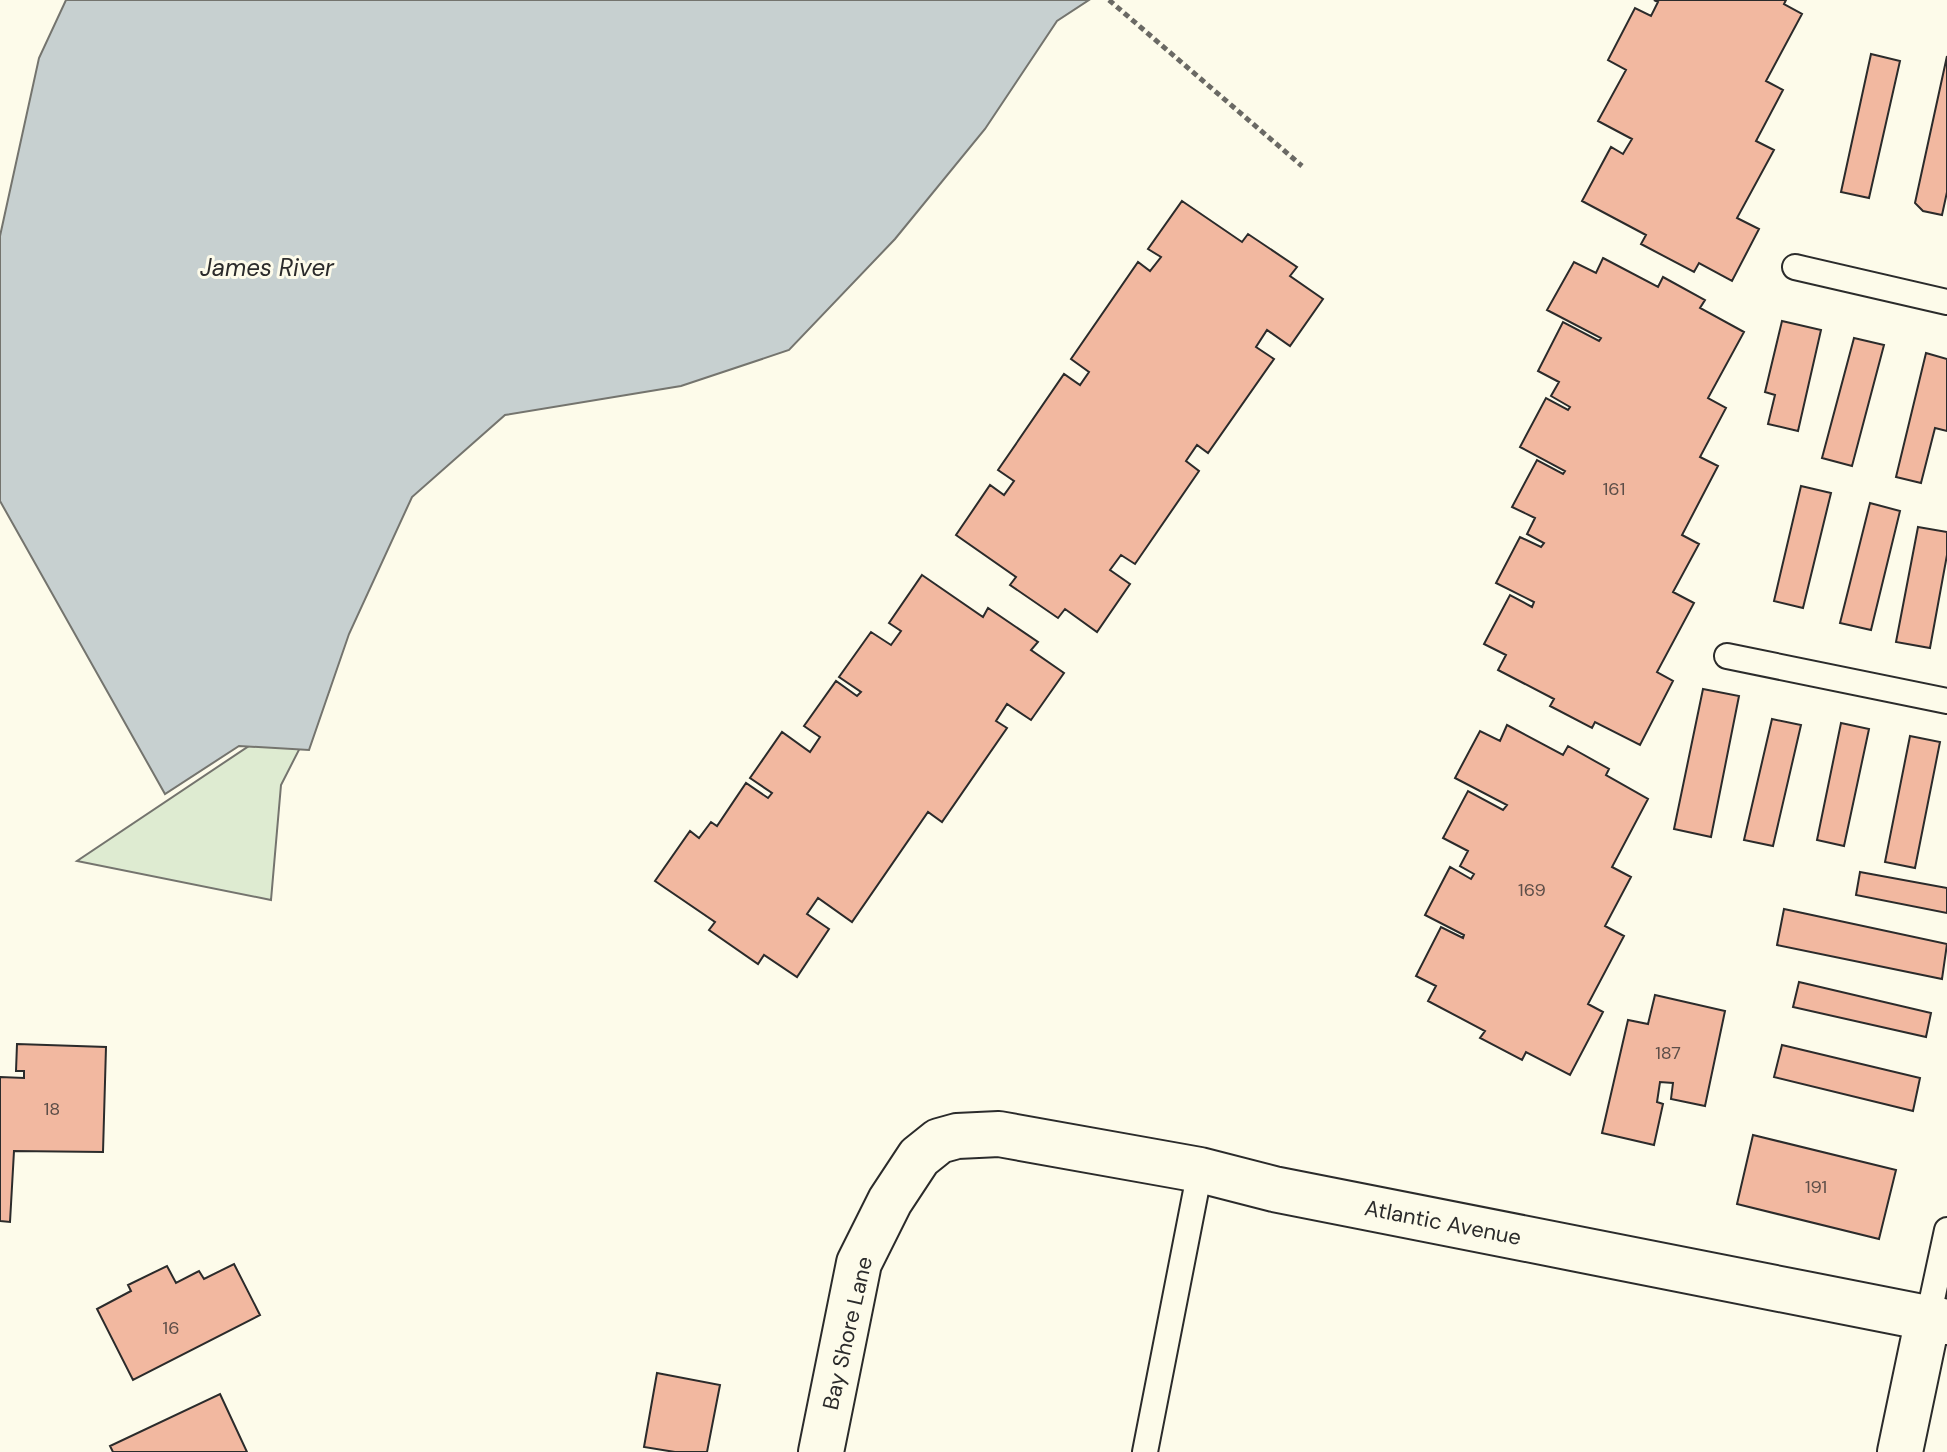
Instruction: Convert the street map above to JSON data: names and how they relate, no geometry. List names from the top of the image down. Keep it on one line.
{"streets":{"street":["Atlantic Avenue","Bay Shore Lane"]},"crossings":[["Atlantic Avenue","Bay Shore Lane"]],"water":["James River"],"house_numbers":["161","169","187","18","191","16"]}
